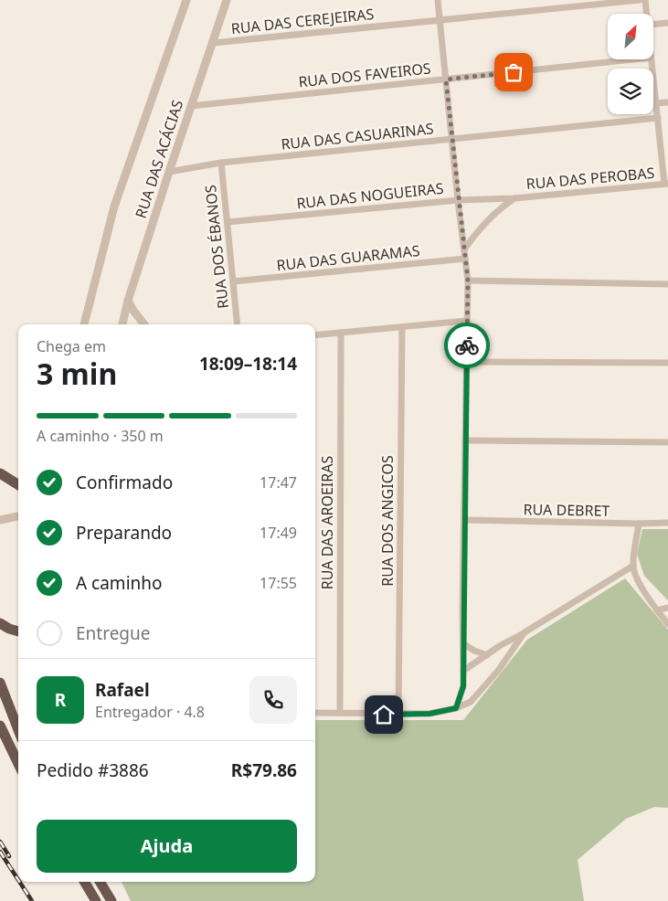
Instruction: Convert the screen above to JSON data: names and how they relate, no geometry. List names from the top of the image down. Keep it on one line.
{"streets":{"street":["RUA DAS CEREJEIRAS","RUA DOS FAVEIROS","RUA DAS CASUARINAS","RUA DAS ACÁCIAS","RUA DAS PEROBAS","RUA DAS NOGUEIRAS","RUA DOS ÉBANOS","RUA DAS GUARAMAS","RUA DEBRET","RUA DOS ANGICOS","RUA DAS AROEIRAS"]},"crossings":[["RUA DAS CEREJEIRAS","RUA DAS ACÁCIAS"],["RUA DOS FAVEIROS","RUA DAS ACÁCIAS"],["RUA DAS CASUARINAS","RUA DAS ACÁCIAS"],["RUA DAS CASUARINAS","RUA DOS ÉBANOS"],["RUA DAS PEROBAS","RUA DAS NOGUEIRAS"],["RUA DAS NOGUEIRAS","RUA DOS ÉBANOS"],["RUA DOS ÉBANOS","RUA DAS GUARAMAS"]],"north":"top right","page":{"heading":["3 min","Chega em","18:09–18:14"],"panel":["Rafael","Entregador · 4.8","Pedido #3886","R$79.86"],"bar":"A caminho · 350 m","list":[["Confirmado","17:47"],["Preparando","17:49"],["A caminho","17:55"],"Entregue"],"round":"R","buttons":"Ajuda"}}
